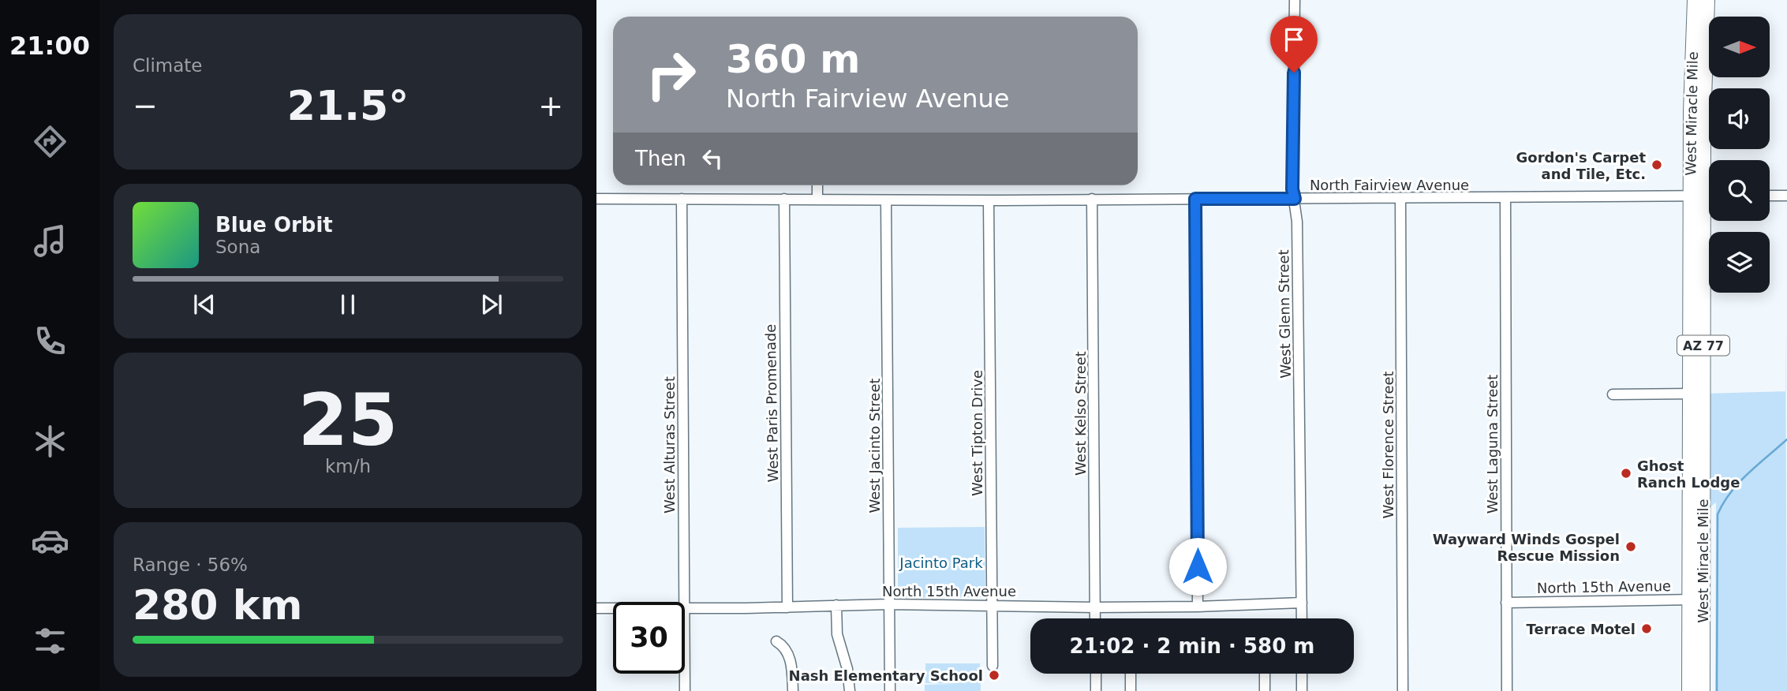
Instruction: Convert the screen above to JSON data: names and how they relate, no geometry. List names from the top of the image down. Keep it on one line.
{"streets":{"highway":["West Miracle Mile","AZ 77"],"street":["North Fairview Avenue","West Glenn Street","West Paris Promenade","West Kelso Street","West Tipton Drive","West Laguna Street","West Alturas Street","West Florence Street","West Jacinto Street","North 15th Avenue"]},"crossings":[["West Miracle Mile","North Fairview Avenue"],["West Miracle Mile","North 15th Avenue"],["North Fairview Avenue","West Glenn Street"],["North Fairview Avenue","West Paris Promenade"],["North Fairview Avenue","West Kelso Street"],["North Fairview Avenue","West Tipton Drive"],["North Fairview Avenue","West Laguna Street"],["North Fairview Avenue","West Alturas Street"],["North Fairview Avenue","West Florence Street"],["North Fairview Avenue","West Jacinto Street"],["West Glenn Street","North 15th Avenue"],["West Paris Promenade","North 15th Avenue"],["West Kelso Street","North 15th Avenue"],["West Tipton Drive","North 15th Avenue"],["West Laguna Street","North 15th Avenue"],["West Alturas Street","North 15th Avenue"],["West Jacinto Street","North 15th Avenue"]],"parks":["Jacinto Park"],"places":["Gordon's Carpet and Tile, Etc.","Ghost Ranch Lodge","Wayward Winds Gospel Rescue Mission","Terrace Motel","Nash Elementary School"],"north":"right","page":{"tabs":"21:00","tile":["Climate",["25","km/h"],["Range · 56%","280 km"]],"turn":["360 m","North Fairview Avenue"],"heat":["−","21.5°","+"],"then":"Then","song":["Blue Orbit","Sona"],"limit":"30","trip":"21:02 · 2 min · 580 m"}}
